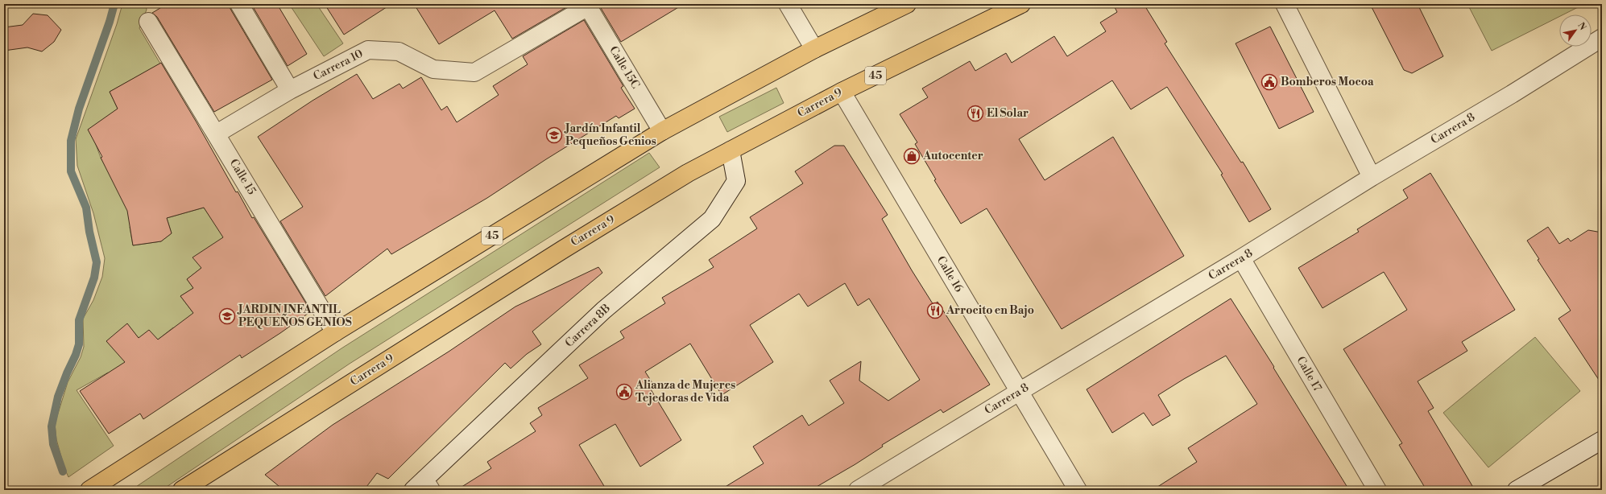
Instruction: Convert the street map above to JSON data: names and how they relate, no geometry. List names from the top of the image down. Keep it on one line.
{"streets":{"highway":["45","Carrera 9"],"street":["Carrera 10","Calle 15C","Carrera 8","Calle 15","Calle 16","Carrera 8B","Calle 17"]},"crossings":[["Carrera 10","Calle 15C"],["Carrera 10","Calle 15"],["Calle 15C","45"],["45","Calle 15"],["Carrera 9","Calle 16"],["Carrera 9","Carrera 8B"],["Carrera 8","Calle 16"],["Carrera 8","Calle 17"]],"places":{"public building":["Bomberos Mocoa","Alianza de Mujeres Tejedoras de Vida"],"restaurant":["El Solar","Arrocito en Bajo"],"school or university":["Jardín Infantil Pequeños Genios","JARDIN INFANTIL PEQUEÑOS GENIOS"],"shop":["Autocenter"]},"north":"top right"}
